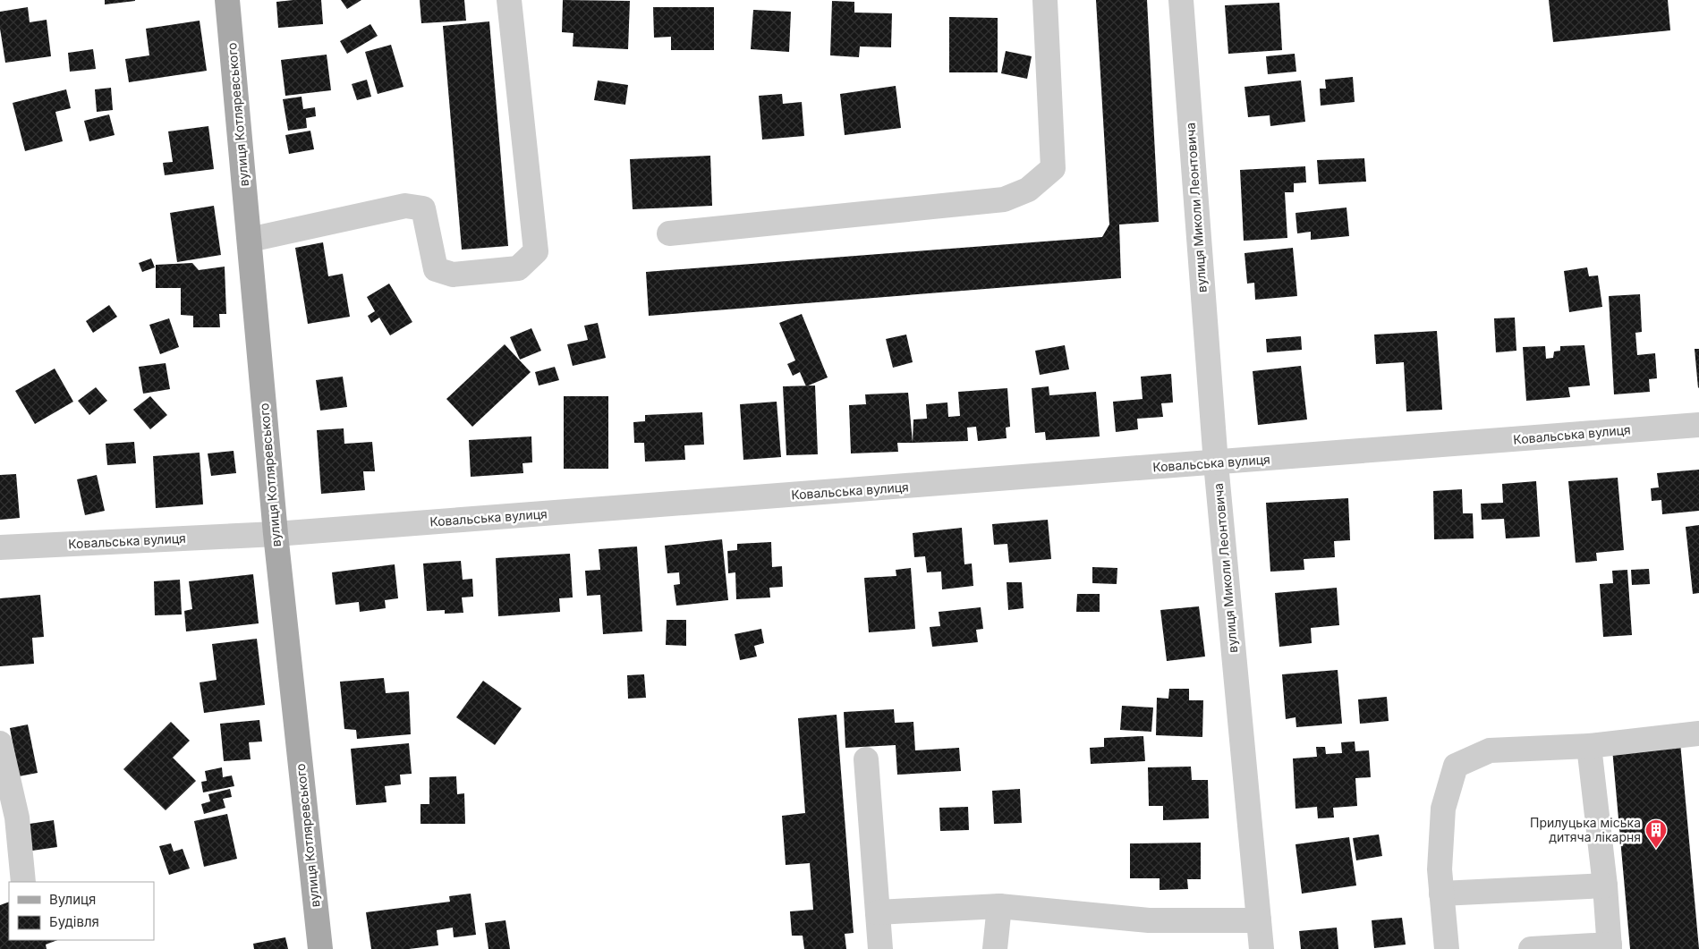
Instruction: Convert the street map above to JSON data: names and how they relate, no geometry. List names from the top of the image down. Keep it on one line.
{"streets":{"main road":["вулиця Котляревського"],"street":["вулиця Миколи Леонтовича","Ковальська вулиця"]},"crossings":[["вулиця Котляревського","Ковальська вулиця"],["вулиця Миколи Леонтовича","Ковальська вулиця"]],"places":{"building":["Прилуцька міська дитяча лікарня"]},"legend":["Вулиця","Будівля"]}
